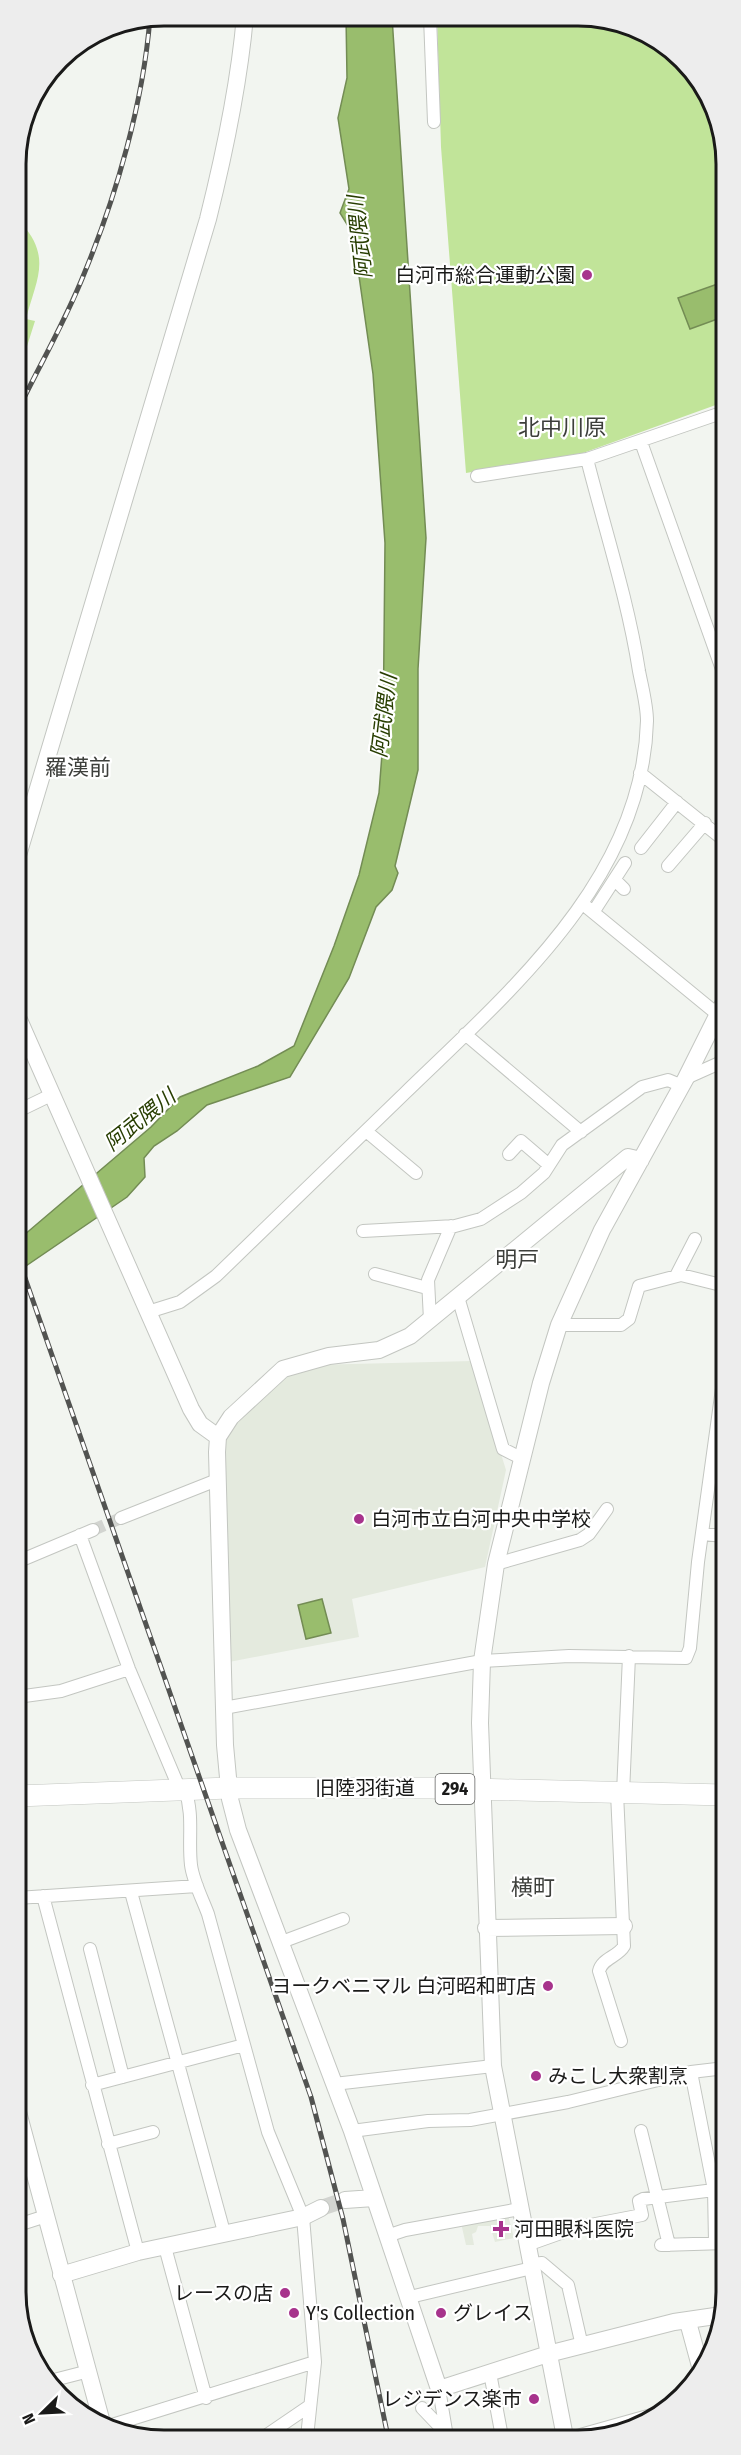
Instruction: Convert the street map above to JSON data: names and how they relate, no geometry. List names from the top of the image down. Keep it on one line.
{"streets":{"highway":["旧陸羽街道","294"]},"crossings":[["旧陸羽街道","294"]],"districts":["北中川原","羅漢前","明戸","横町"],"water":["阿武隈川"],"places":{"other":["白河市総合運動公園","白河市立白河中央中学校","ヨークベニマル 白河昭和町店","みこし大衆割烹","レースの店","Y's Collection","グレイス","レジデンス楽市"],"health":["河田眼科医院"]},"north":"bottom left"}
